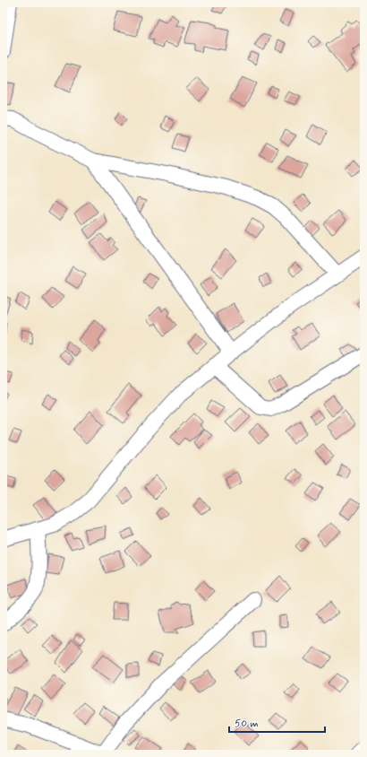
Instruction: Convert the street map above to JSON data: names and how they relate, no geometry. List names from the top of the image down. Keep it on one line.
{"scale_bar":"50 m"}
